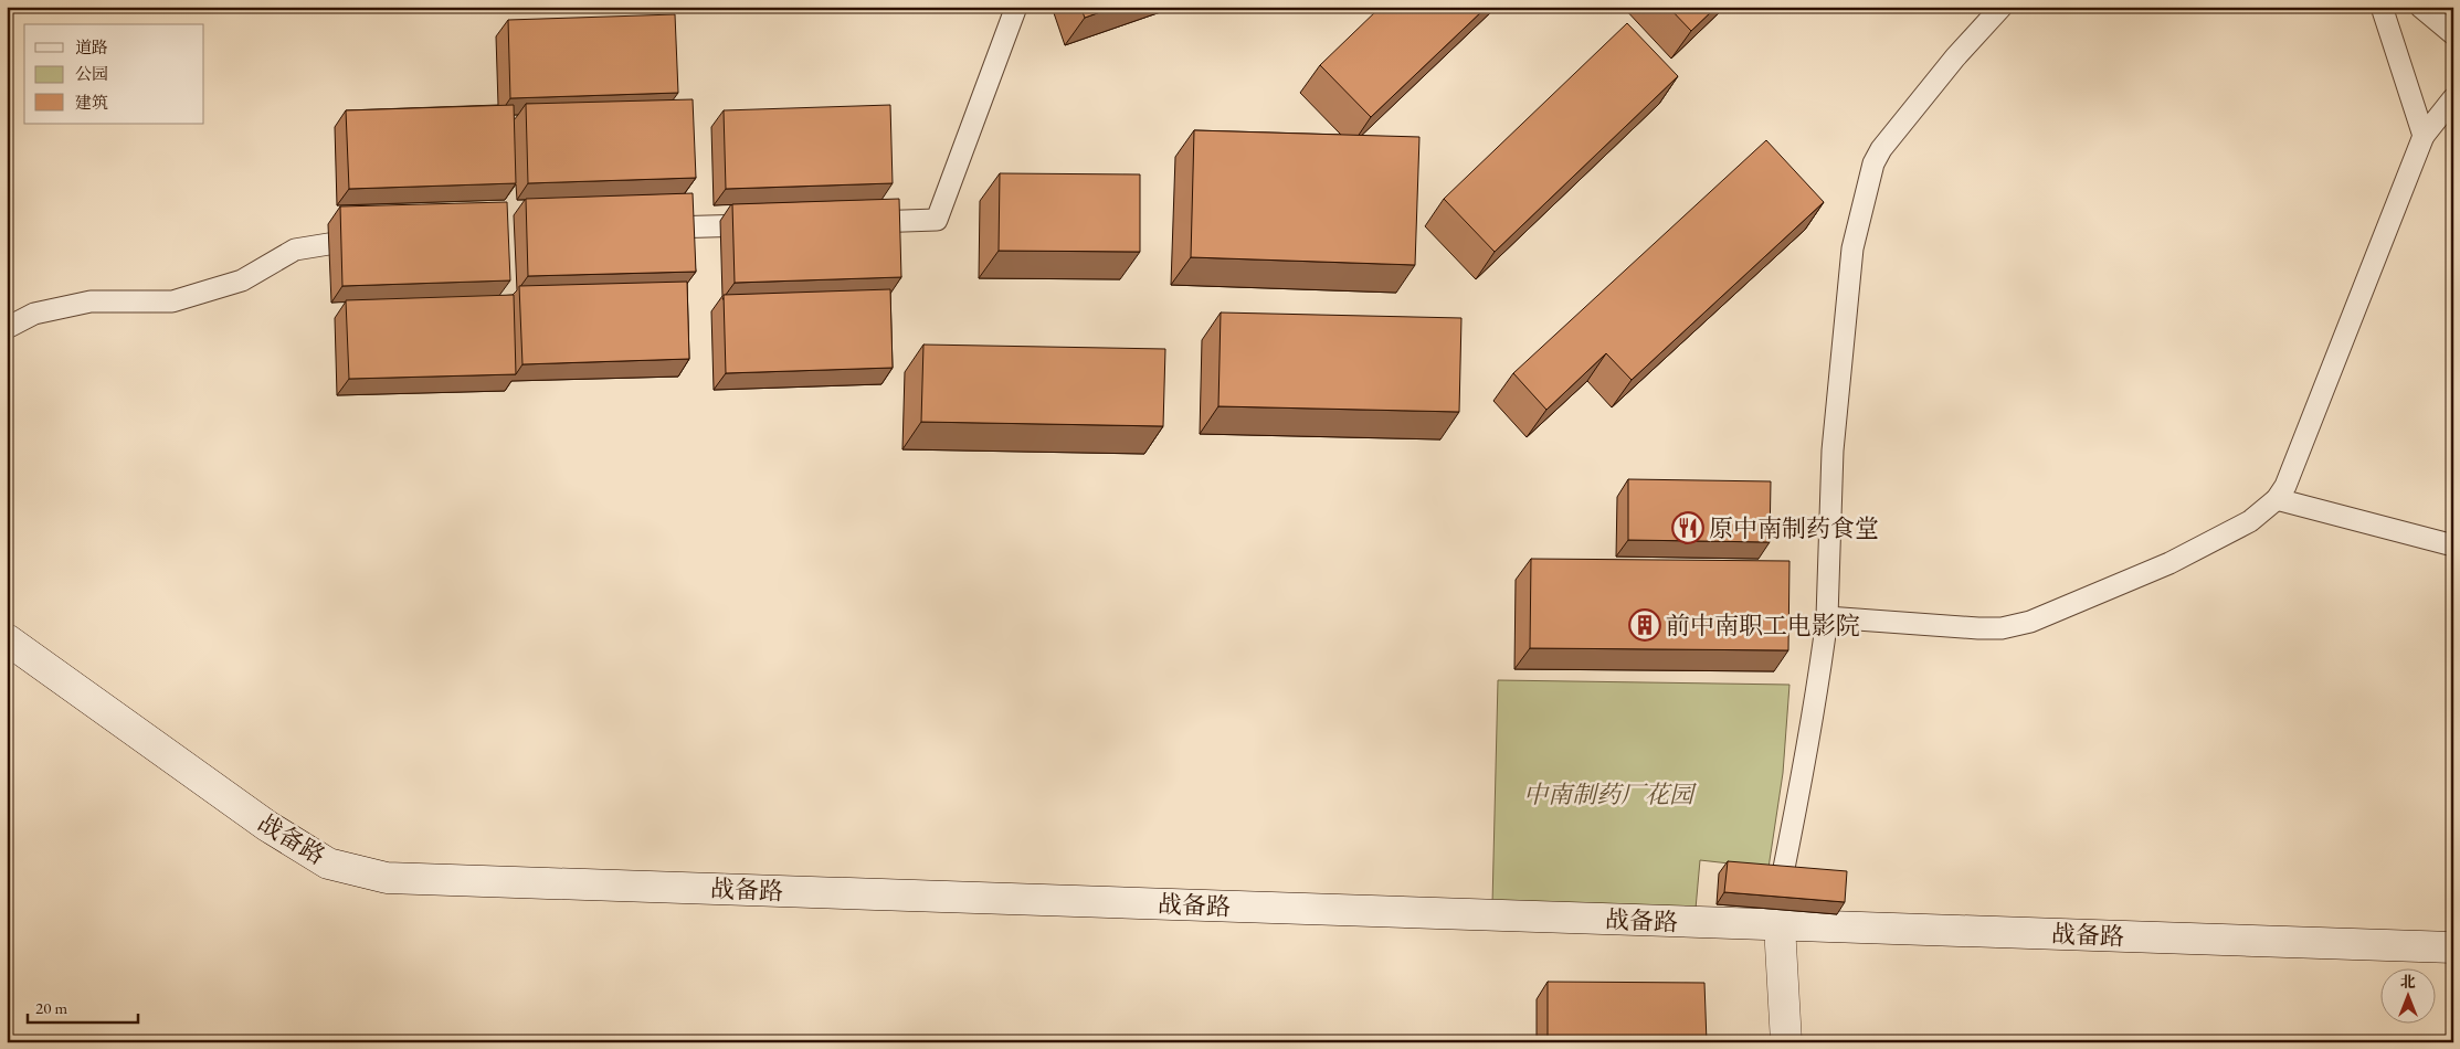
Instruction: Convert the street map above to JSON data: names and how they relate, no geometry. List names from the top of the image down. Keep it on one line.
{"streets":{"street":["战备路"]},"parks":["中南制药厂花园"],"places":{"restaurant":["原中南制药食堂"],"building":["前中南职工电影院"]},"legend":["道路","公园","建筑"],"scale_bar":"20 m","north":"top"}
